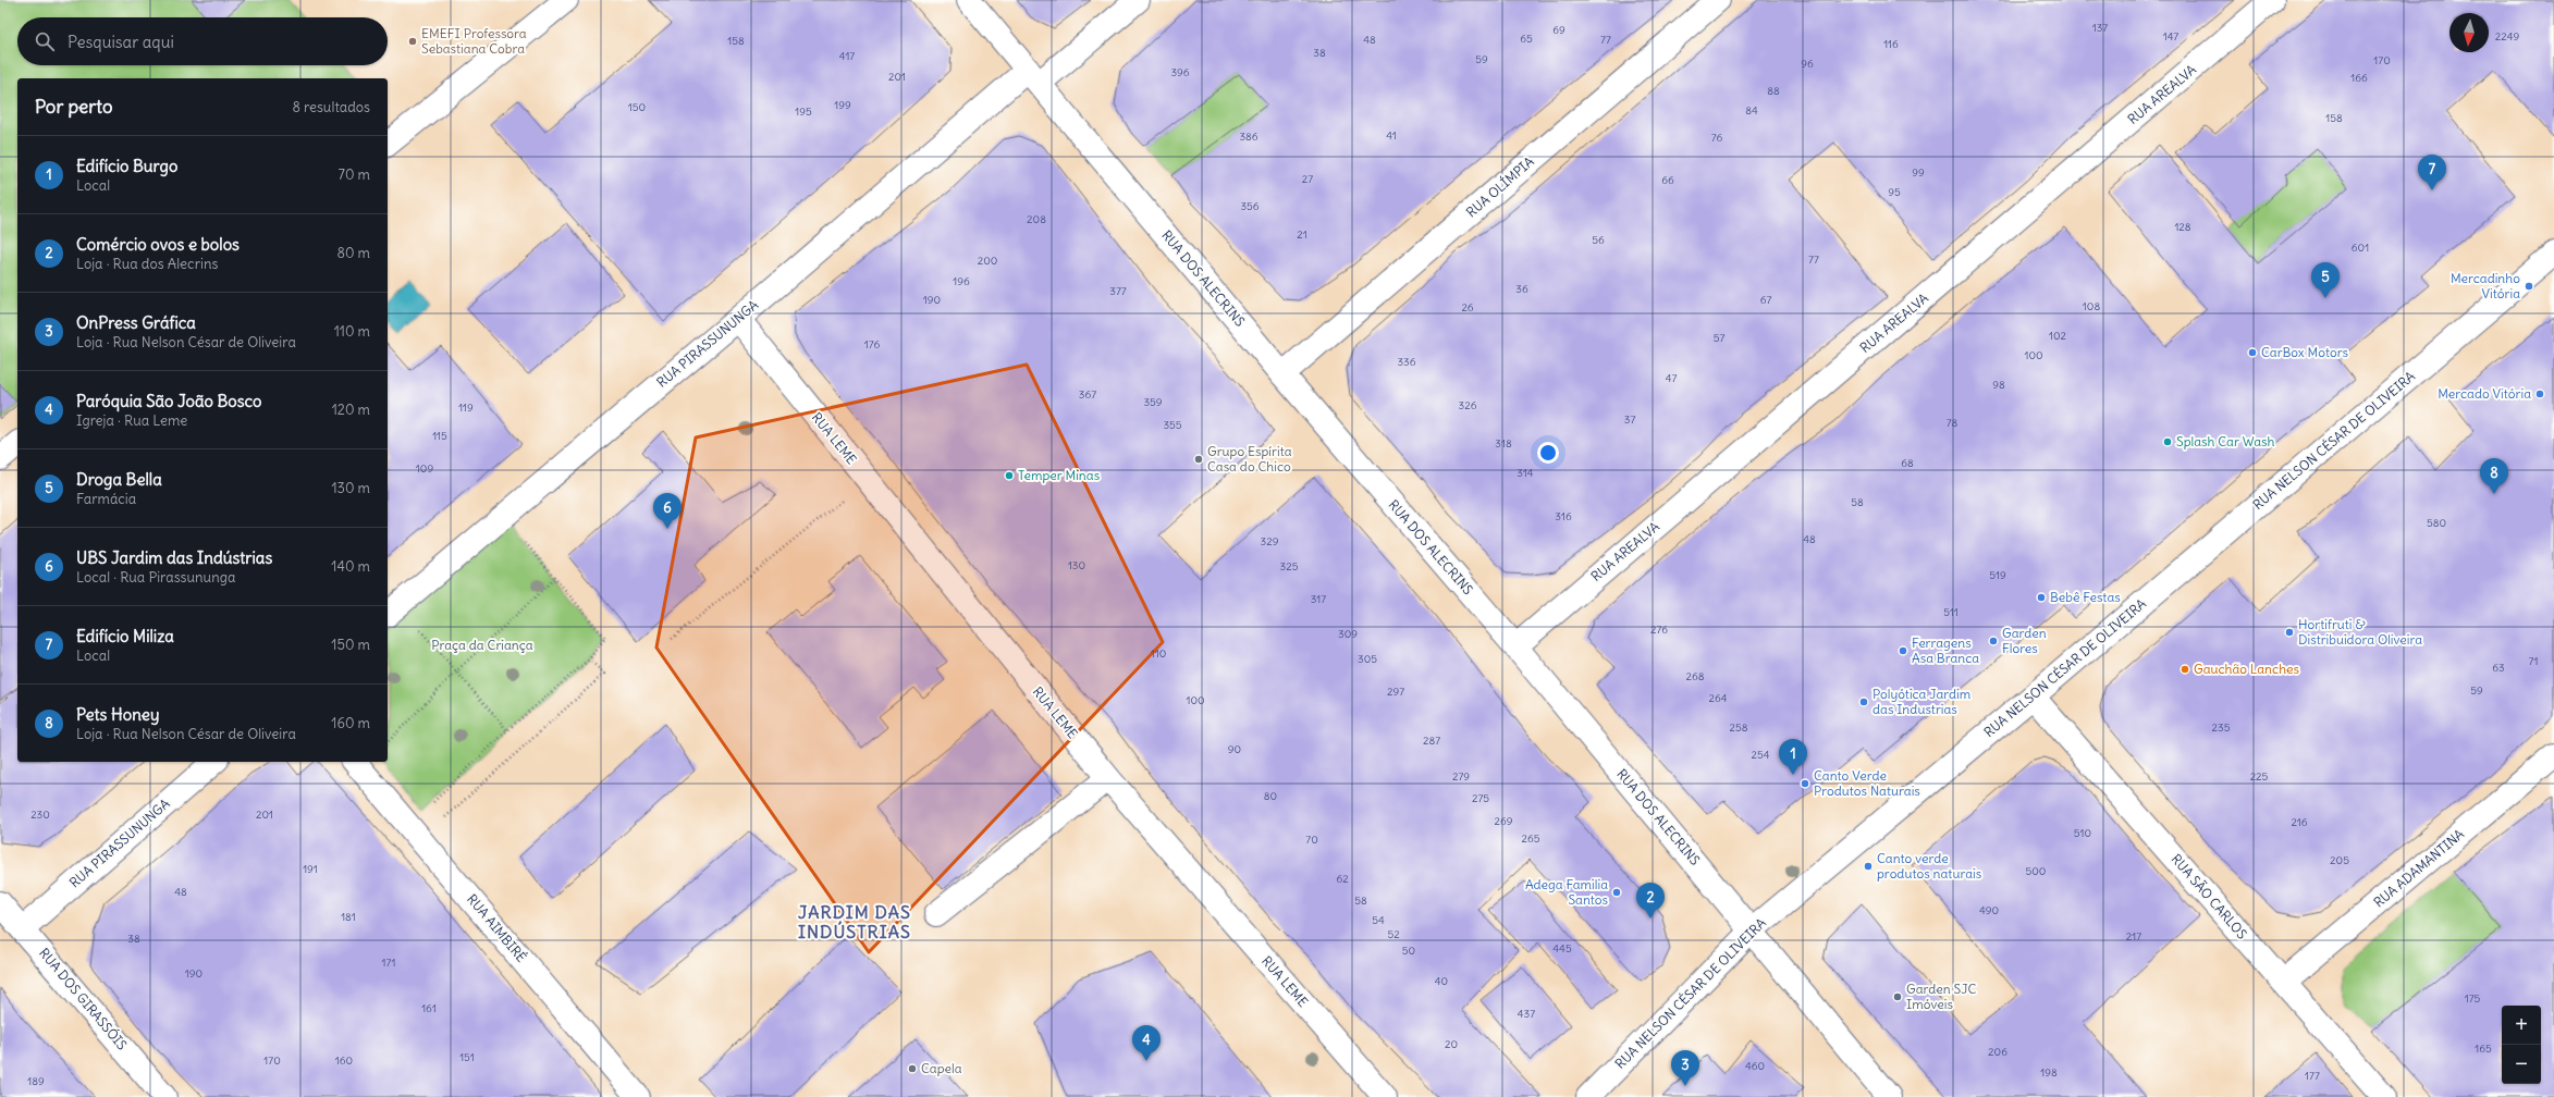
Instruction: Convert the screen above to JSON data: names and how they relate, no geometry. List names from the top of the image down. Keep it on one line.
{"streets":{"street":["RUA AREALVA","RUA OLÍMPIA","RUA DOS ALECRINS","RUA PIRASSUNUNGA","RUA LEME","RUA NELSON CÉSAR DE OLIVEIRA","RUA ADAMANTINA","RUA SÃO CARLOS","RUA AIMBIRÉ","RUA DOS GIRASSÓIS"]},"crossings":[["RUA AREALVA","RUA DOS ALECRINS"],["RUA OLÍMPIA","RUA DOS ALECRINS"],["RUA DOS ALECRINS","RUA PIRASSUNUNGA"],["RUA DOS ALECRINS","RUA NELSON CÉSAR DE OLIVEIRA"],["RUA PIRASSUNUNGA","RUA LEME"],["RUA PIRASSUNUNGA","RUA DOS GIRASSÓIS"],["RUA NELSON CÉSAR DE OLIVEIRA","RUA SÃO CARLOS"],["RUA ADAMANTINA","RUA SÃO CARLOS"]],"districts":["JARDIM DAS INDÚSTRIAS"],"parks":["Praça da Criança"],"places":["EMEFI Professora Sebastiana Cobra","Mercadinho Vitória","CarBox Motors","Mercado Vitória","Splash Car Wash","Grupo Espírita Casa do Chico","Temper Minas","Bebê Festas","Hortifruti & Distribuidora Oliveira","Garden Flores","Ferragens Asa Branca","Gauchão Lanches","Polyótica Jardim das Industrias","Canto Verde Produtos Naturais","Canto verde produtos naturais","Adega Familia Santos","Garden SJC Imóveis","Capela"],"house_numbers":["137","69","147","2249","65","48","77","158","116","38","417","59","170","96","396","201","166","88","199","150","84","195","158","41","386","76","99","27","66","95","356","208","128","21","56","601","77","200","196","36","377","190","67","108","26","102","57","176","100","336","47","98","367","359","326","119","37","78","355","115","318","68","109","314","58","316","580","48","329","130","325","519","317","511","276","309","110","305","71","63","268","59","297","264","100","258","235","287","90","254","279","225","80","275","230","201","269","216","510","265","70","205","191","500","62","48","58","490","181","54","52","217","38","445","50","171","190","40","175","161","437","20","165","206","151","170","160","460","198","177","189"],"north":"bottom","page":{"search":"Pesquisar aqui","heading":["Por perto","8 resultados"],"list":[{"mark":"1","name":"Edifício Burgo","note":"Local","value":"70 m"},{"mark":"2","name":"Comércio ovos e bolos","note":"Loja · Rua dos Alecrins","value":"80 m"},{"mark":"3","name":"OnPress Gráfica","note":"Loja · Rua Nelson César de Oliveira","value":"110 m"},{"mark":"4","name":"Paróquia São João Bosco","note":"Igreja · Rua Leme","value":"120 m"},{"mark":"5","name":"Droga Bella","note":"Farmácia","value":"130 m"},{"mark":"6","name":"UBS Jardim das Indústrias","note":"Local · Rua Pirassununga","value":"140 m"},{"mark":"7","name":"Edifício Miliza","note":"Local","value":"150 m"},{"mark":"8","name":"Pets Honey","note":"Loja · Rua Nelson César de Oliveira","value":"160 m"}],"pins":["7","5","8","6","1","2","4","3"],"map_buttons":["+","−"]}}
